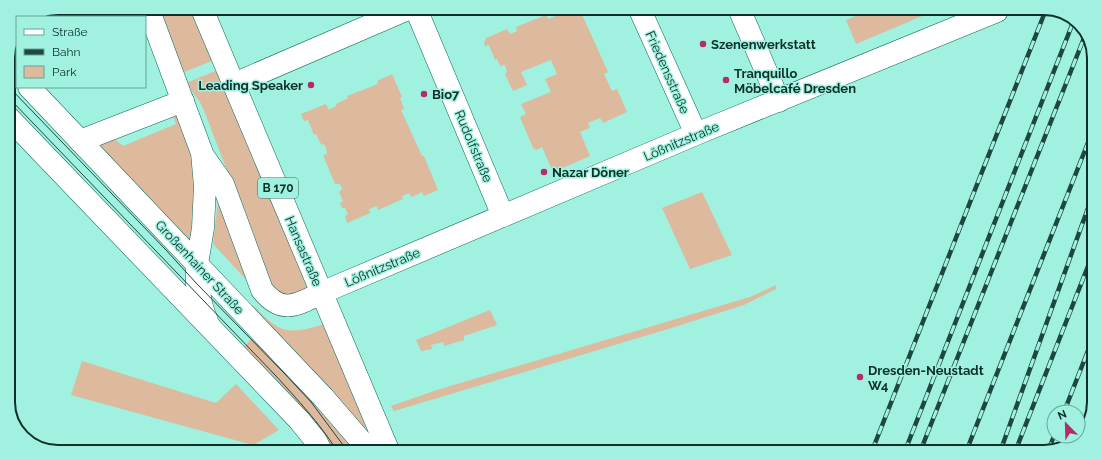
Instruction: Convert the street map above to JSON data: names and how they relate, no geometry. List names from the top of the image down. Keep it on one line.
{"streets":{"main road":["Friedensstraße","Lößnitzstraße","Rudolfstraße","B 170","Hansastraße","Großenhainer Straße"]},"crossings":[["Friedensstraße","Lößnitzstraße"],["Lößnitzstraße","Rudolfstraße"],["Lößnitzstraße","Hansastraße"]],"places":["Szenenwerkstatt","Tranquillo Möbelcafé Dresden","Leading Speaker","Bio7","Nazar Döner","Dresden-Neustadt W4"],"legend":["Straße","Bahn","Park"],"north":"top left"}
